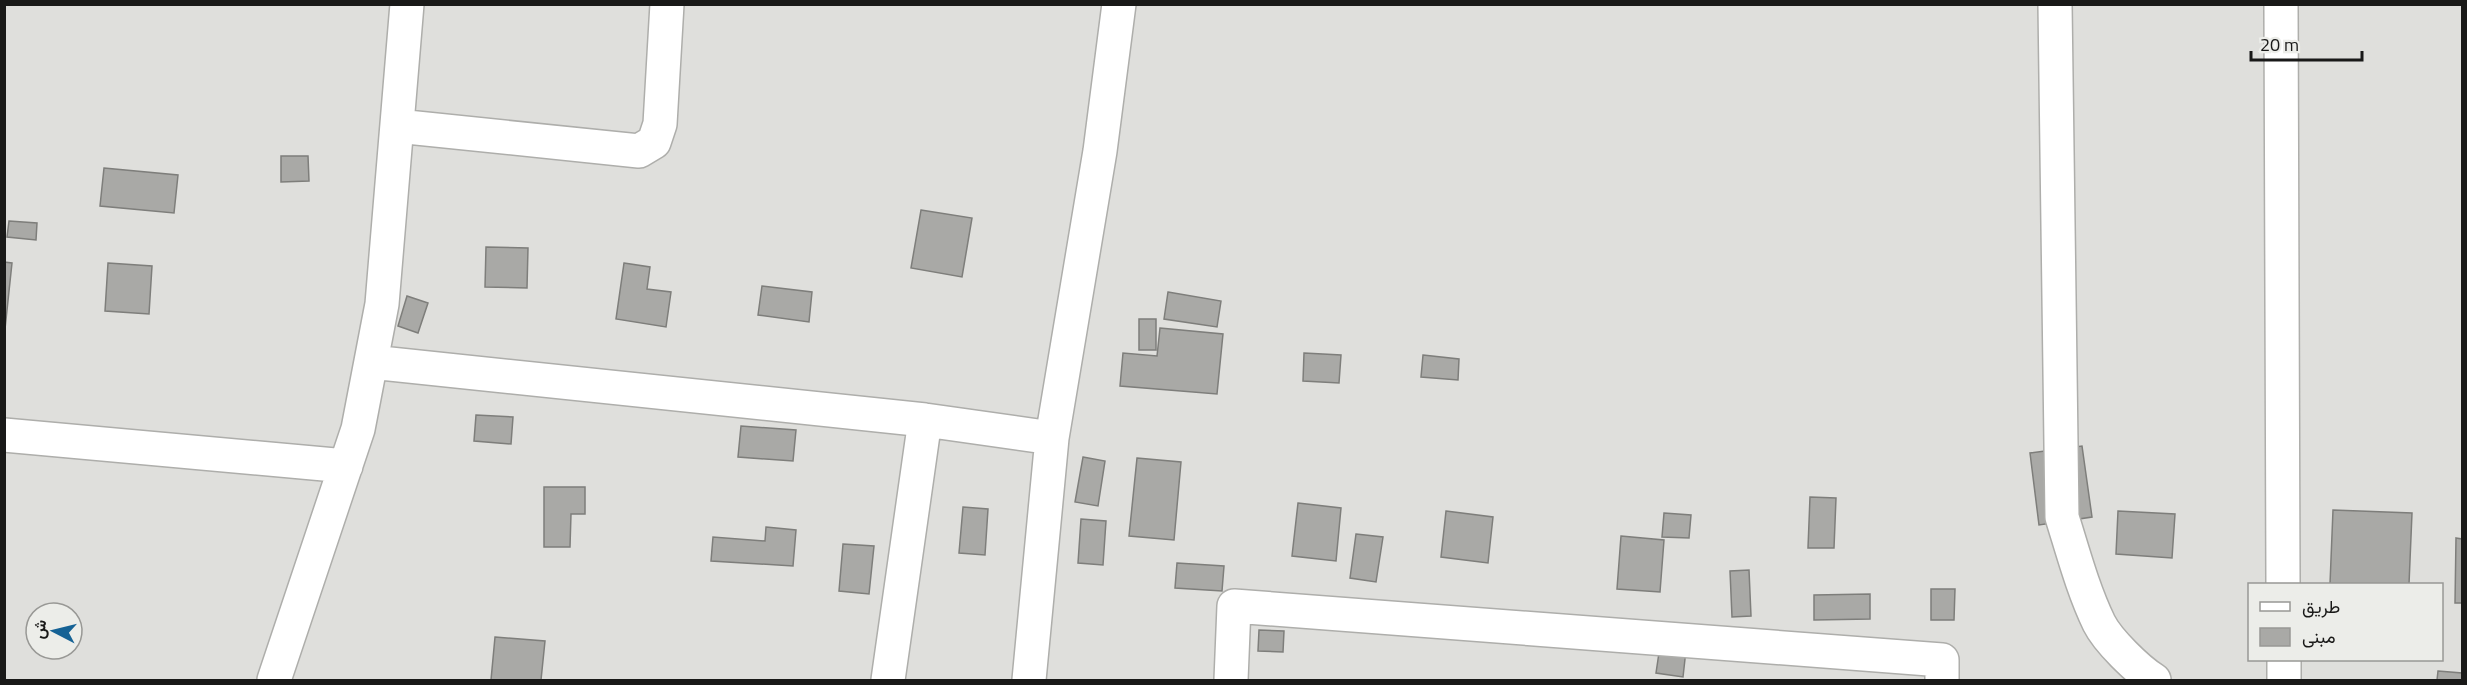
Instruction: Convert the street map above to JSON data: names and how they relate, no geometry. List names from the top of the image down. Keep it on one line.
{"legend":["طريق","مبنى"],"scale_bar":"20 m","north":"left"}
